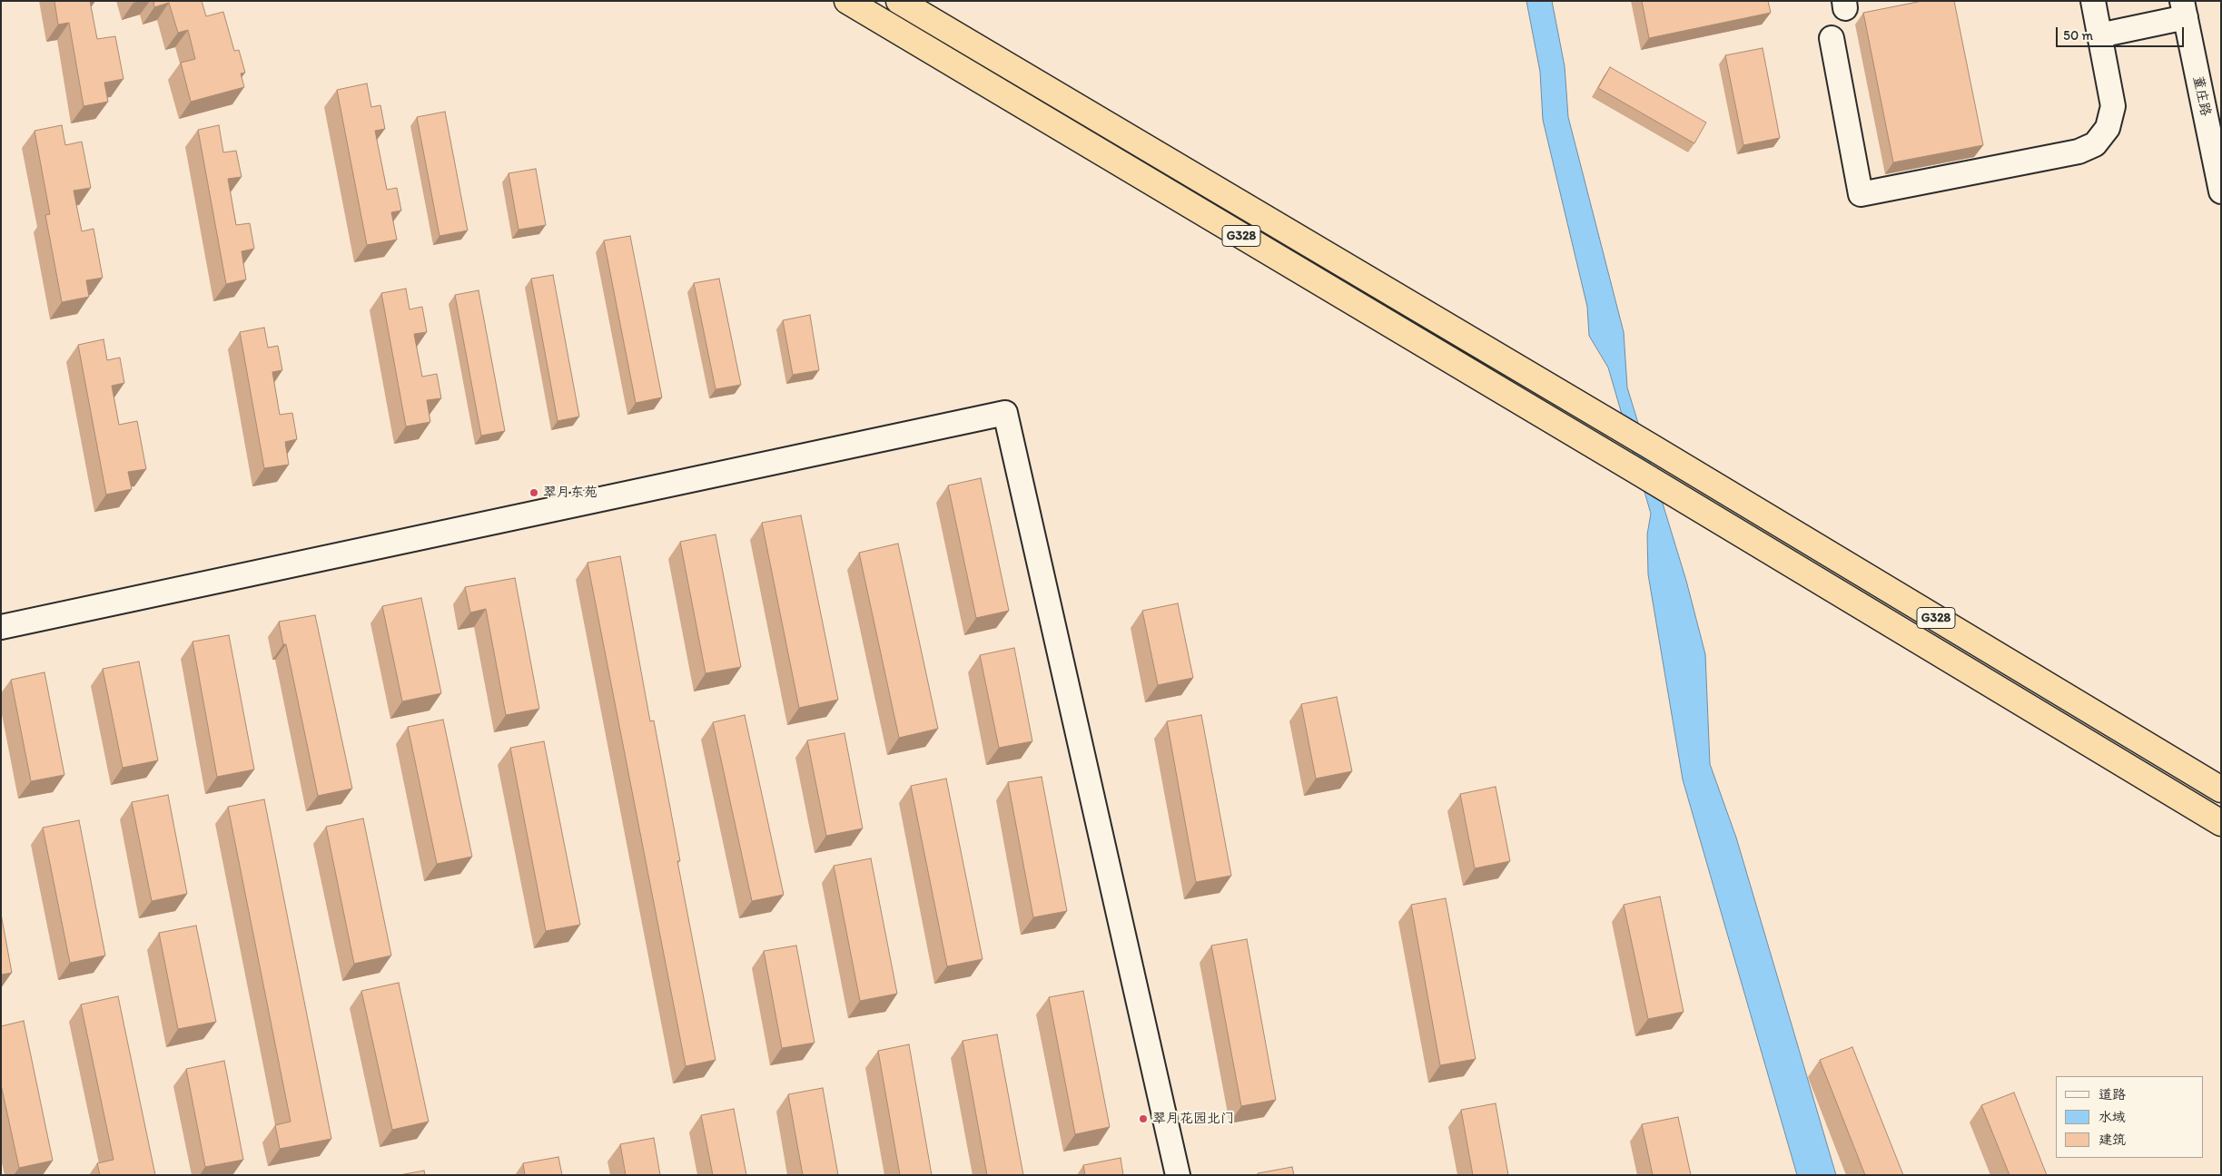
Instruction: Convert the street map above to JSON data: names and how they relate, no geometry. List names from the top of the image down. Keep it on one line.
{"streets":{"highway":["G328"],"street":["董庄路"]},"places":["翠月东苑","翠月花园北门"],"legend":["道路","水域","建筑"],"scale_bar":"50 m"}
